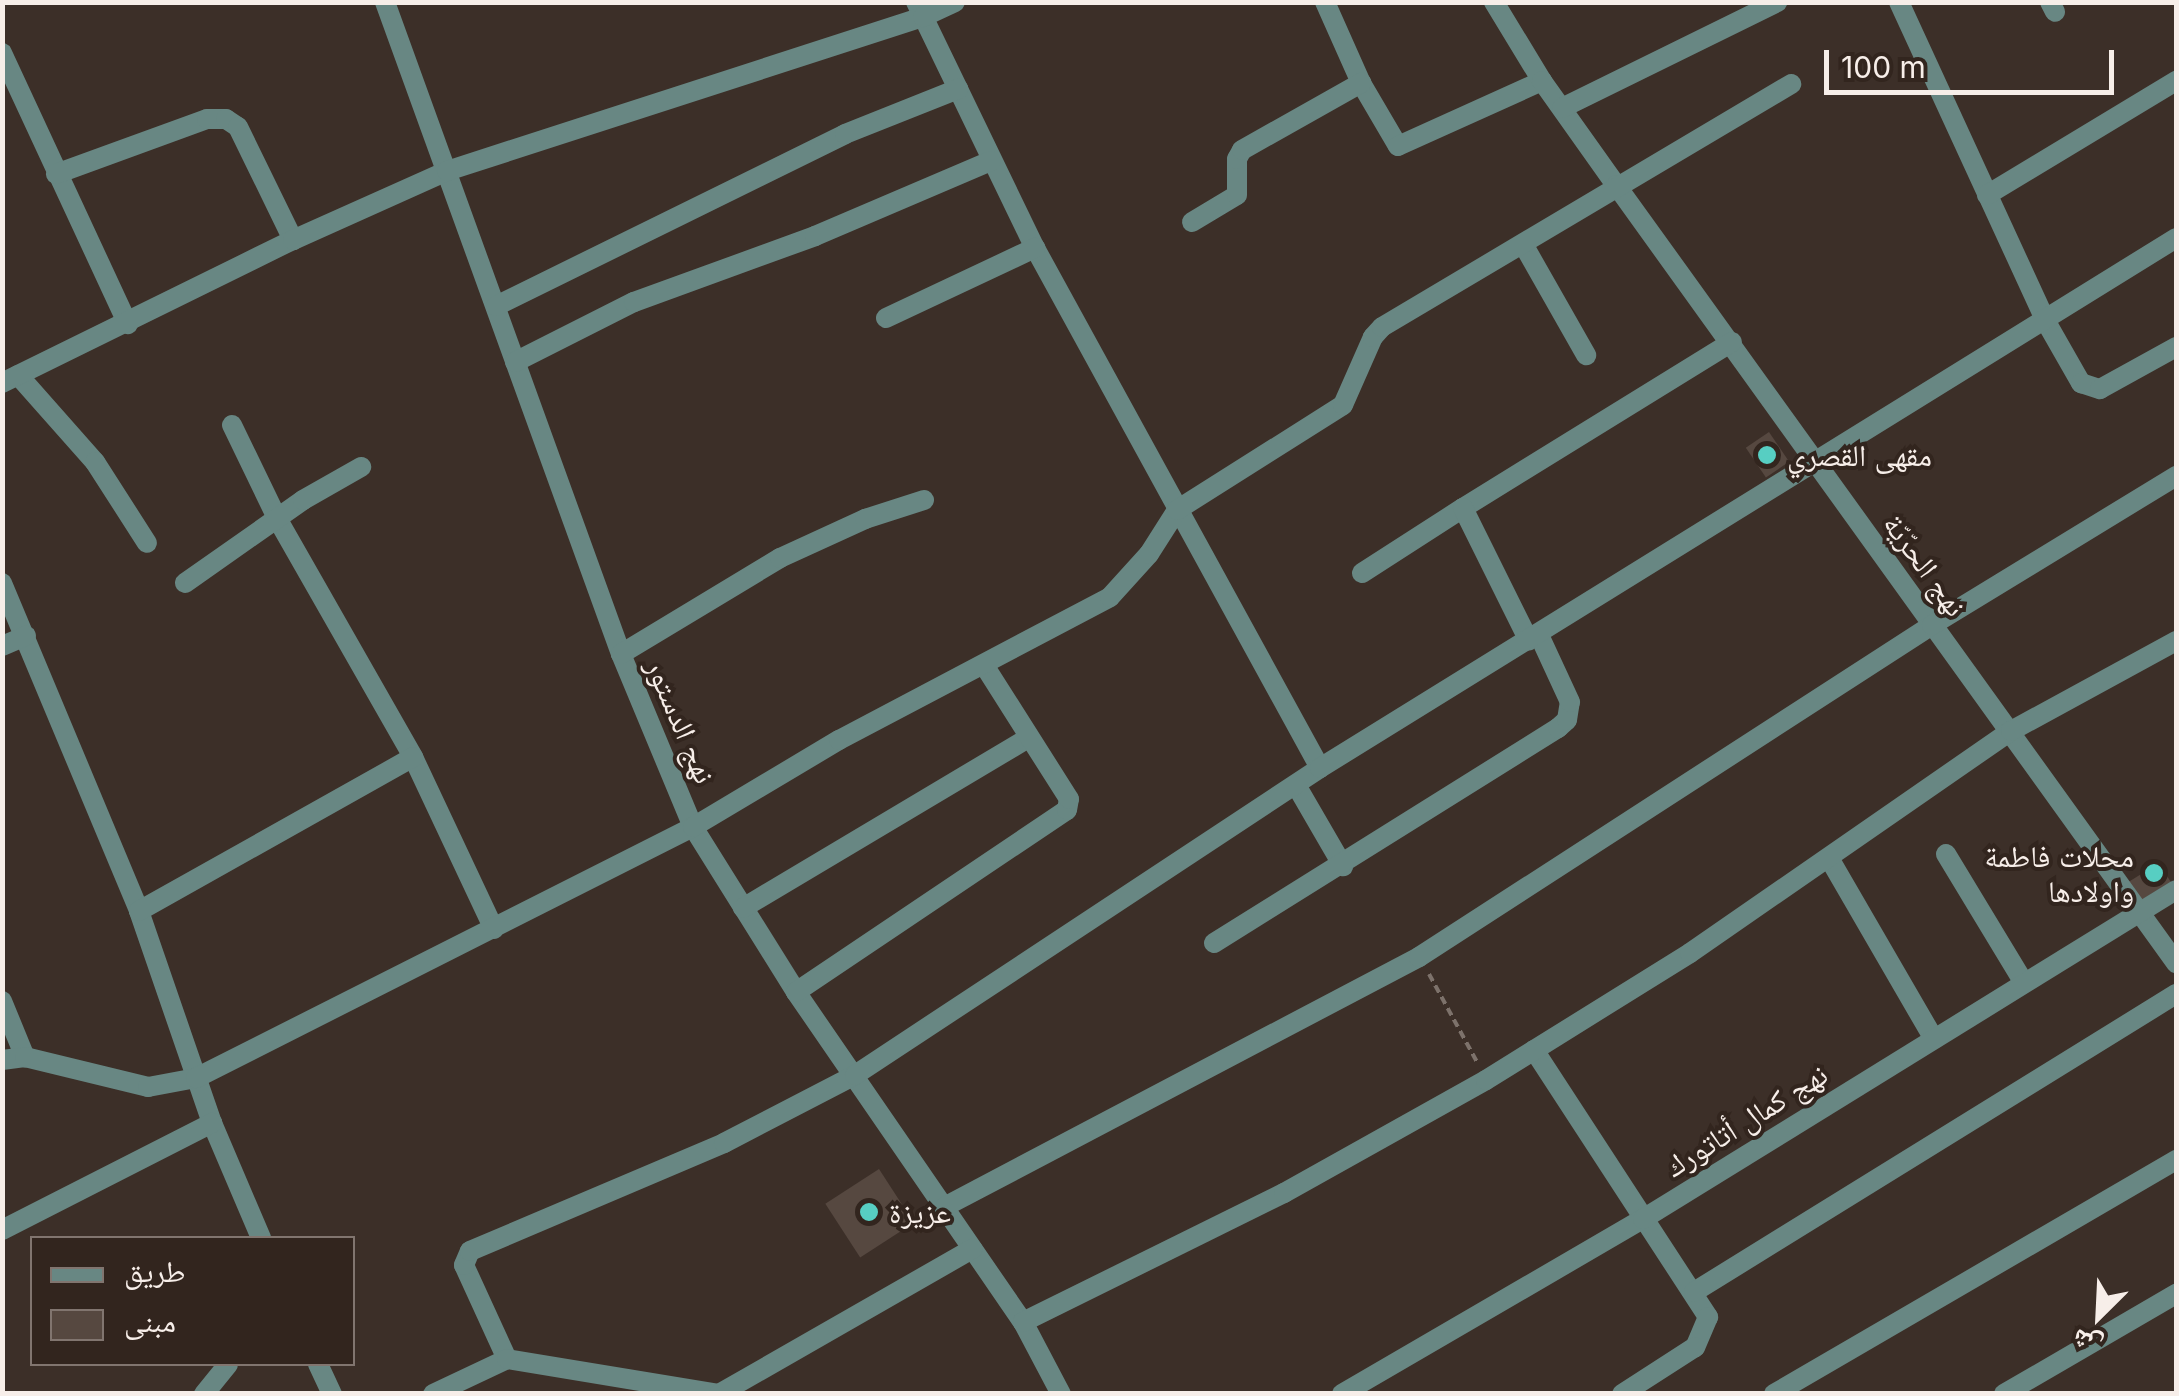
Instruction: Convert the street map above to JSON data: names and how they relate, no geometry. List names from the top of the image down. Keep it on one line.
{"streets":{"street":["نهج الحرّيّة","نهج الدستور","نهج كمال أتاتورك"]},"crossings":[["نهج الحرّيّة","نهج كمال أتاتورك"]],"places":["مقهى القصري","محلات فاطمة واولادها","عزيزة"],"legend":["طريق","مبنى"],"scale_bar":"100 m","north":"bottom left"}
